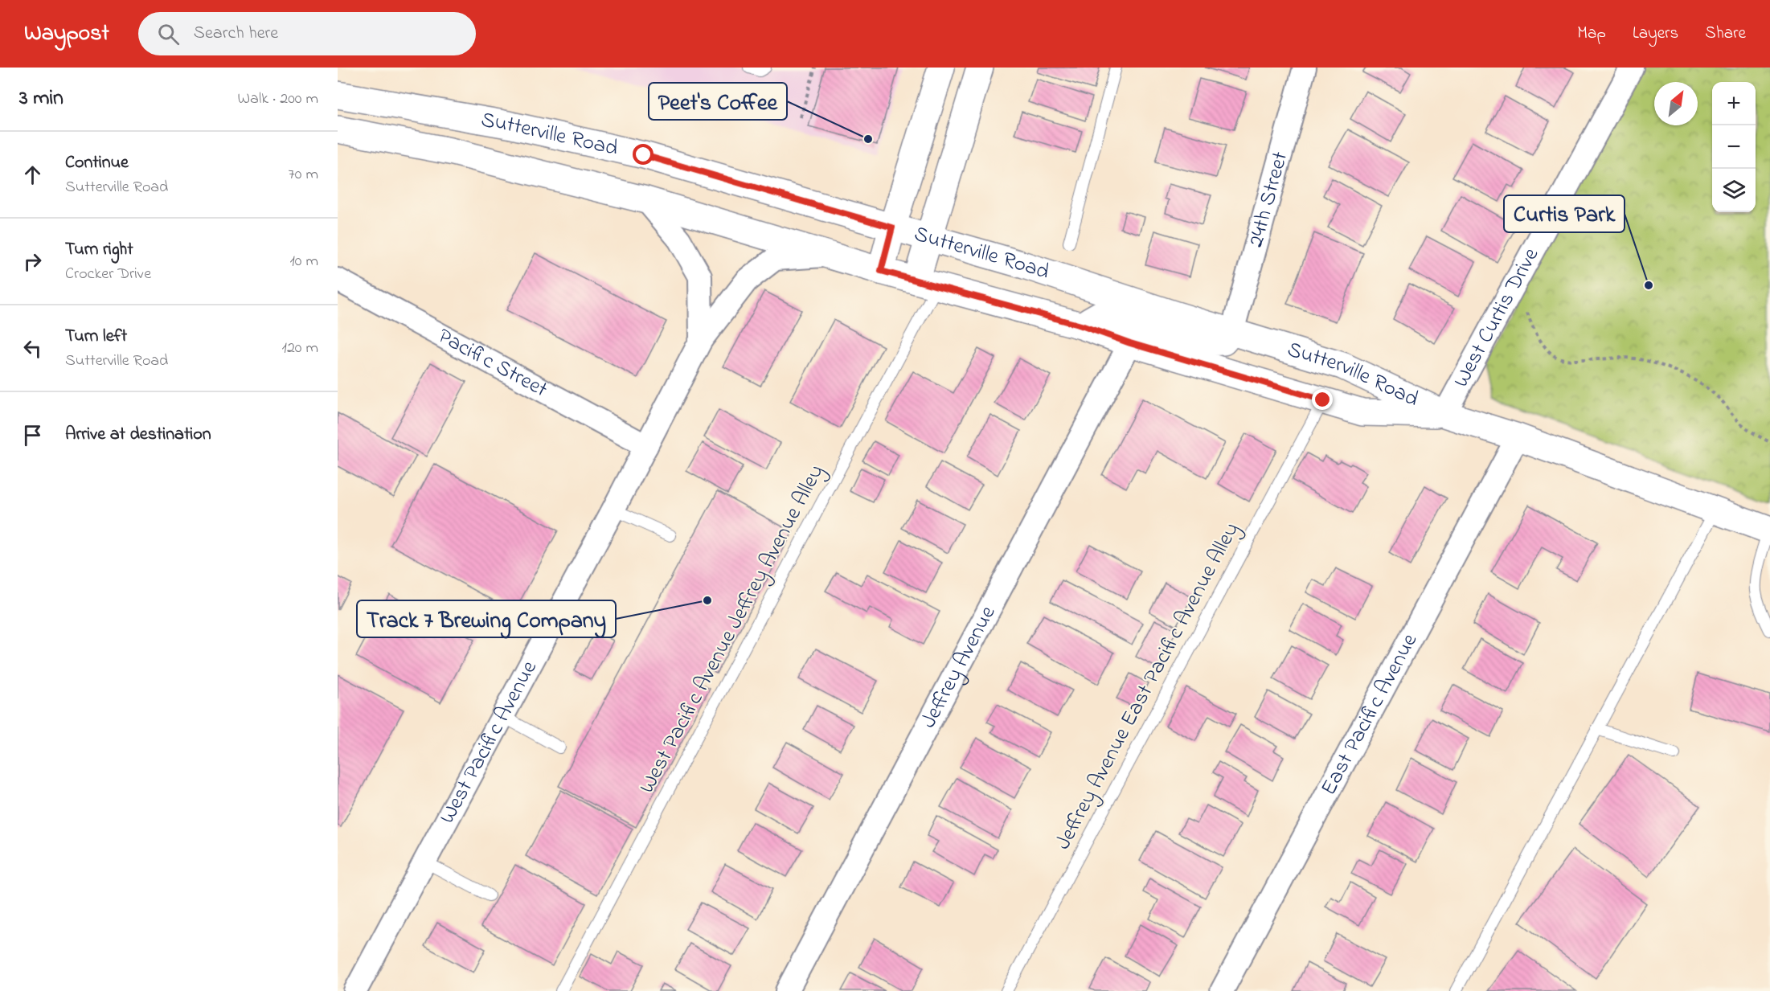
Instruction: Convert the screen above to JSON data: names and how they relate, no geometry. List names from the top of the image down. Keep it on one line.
{"streets":{"main road":["Sutterville Road"],"street":["24th Street","West Curtis Drive","Pacific Street","Jeffrey Avenue","East Pacific Avenue","West Pacific Avenue"],"lane":["West Pacific Avenue Jeffrey Avenue Alley","Jeffrey Avenue East Pacific Avenue Alley"]},"crossings":[["Sutterville Road","24th Street"],["Sutterville Road","West Curtis Drive"],["Sutterville Road","West Pacific Avenue Jeffrey Avenue Alley"],["Sutterville Road","Jeffrey Avenue"],["Sutterville Road","Jeffrey Avenue East Pacific Avenue Alley"],["Sutterville Road","East Pacific Avenue"],["Sutterville Road","West Pacific Avenue"],["Pacific Street","West Pacific Avenue"]],"places":["Peet's Coffee","Curtis Park","Track 7 Brewing Company"],"north":"top right","page":{"header":"Waypost","search":"Search here","nav":["Map","Layers","Share"],"heading":["3 min","Walk · 200 m"],"map_buttons":["+","−"],"list":[["Continue","Sutterville Road","70 m"],["Turn right","Crocker Drive","10 m"],["Turn left","Sutterville Road","120 m"],"Arrive at destination"]}}
